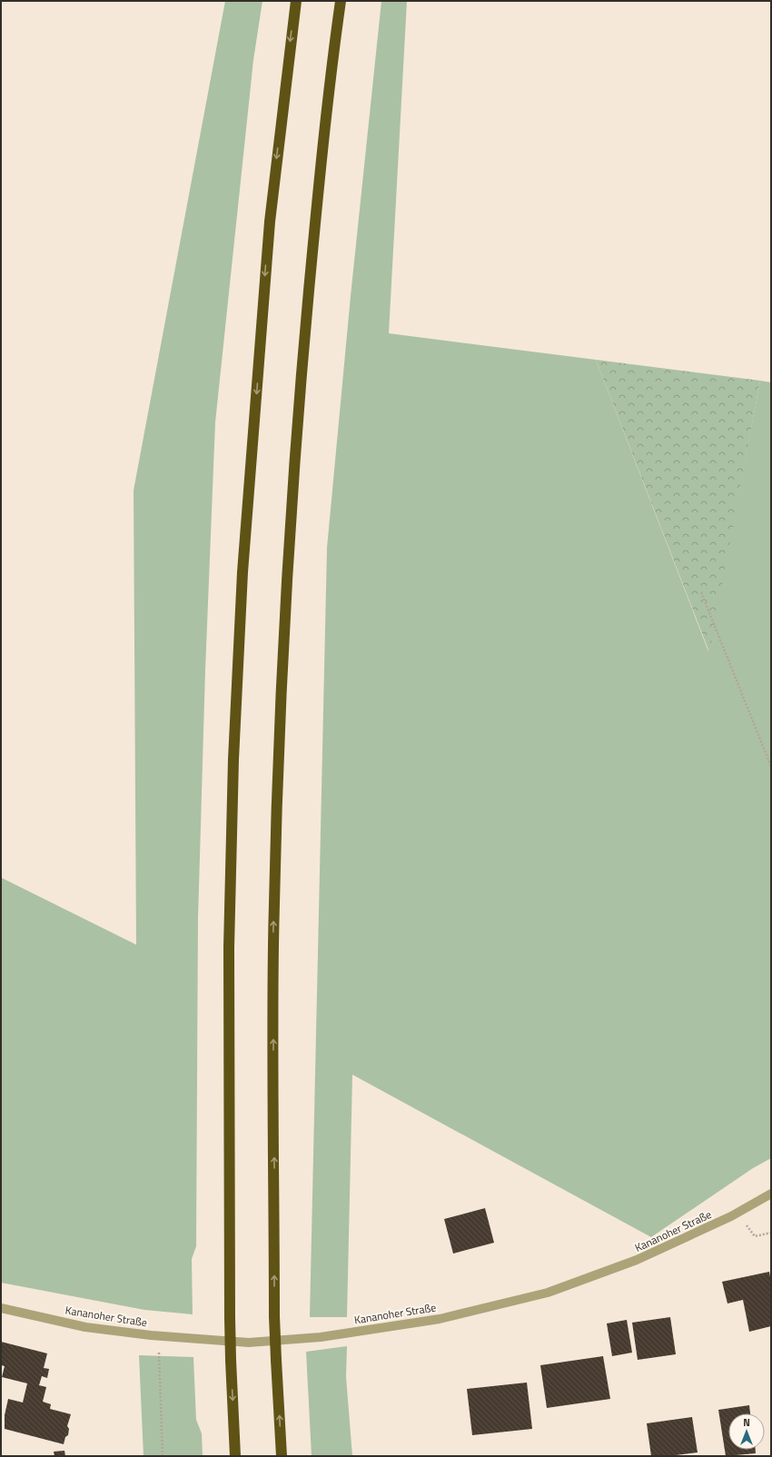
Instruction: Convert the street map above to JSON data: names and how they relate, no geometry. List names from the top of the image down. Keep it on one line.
{"streets":{"street":["Kananoher Straße"]},"north":"top"}
